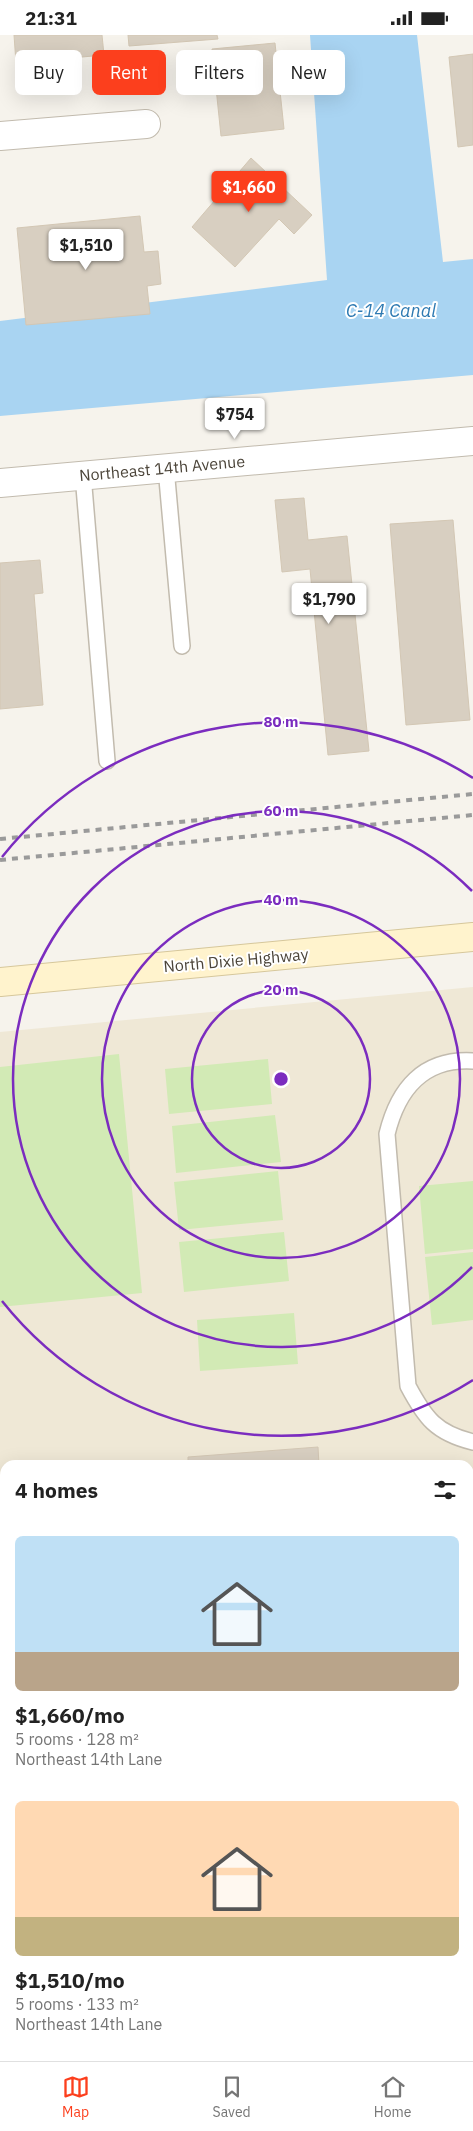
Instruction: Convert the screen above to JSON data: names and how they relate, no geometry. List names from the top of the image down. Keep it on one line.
{"streets":{"main road":["North Dixie Highway"],"street":["Northeast 14th Avenue"]},"water":["C-14 Canal"],"page":{"status":"21:31","chip":["Buy","Rent","Filters","New"],"price":["$1,660","$1,510","$754","$1,790"],"heading":"4 homes","list":[{"name":"$1,660/mo","note":"5 rooms · 128 m² · Northeast 14th Lane"},{"name":"$1,510/mo","note":"5 rooms · 133 m² · Northeast 14th Lane"}],"tabs":["Map","Saved","Home"]},"rings":["80 m","60 m","40 m","20 m"]}
